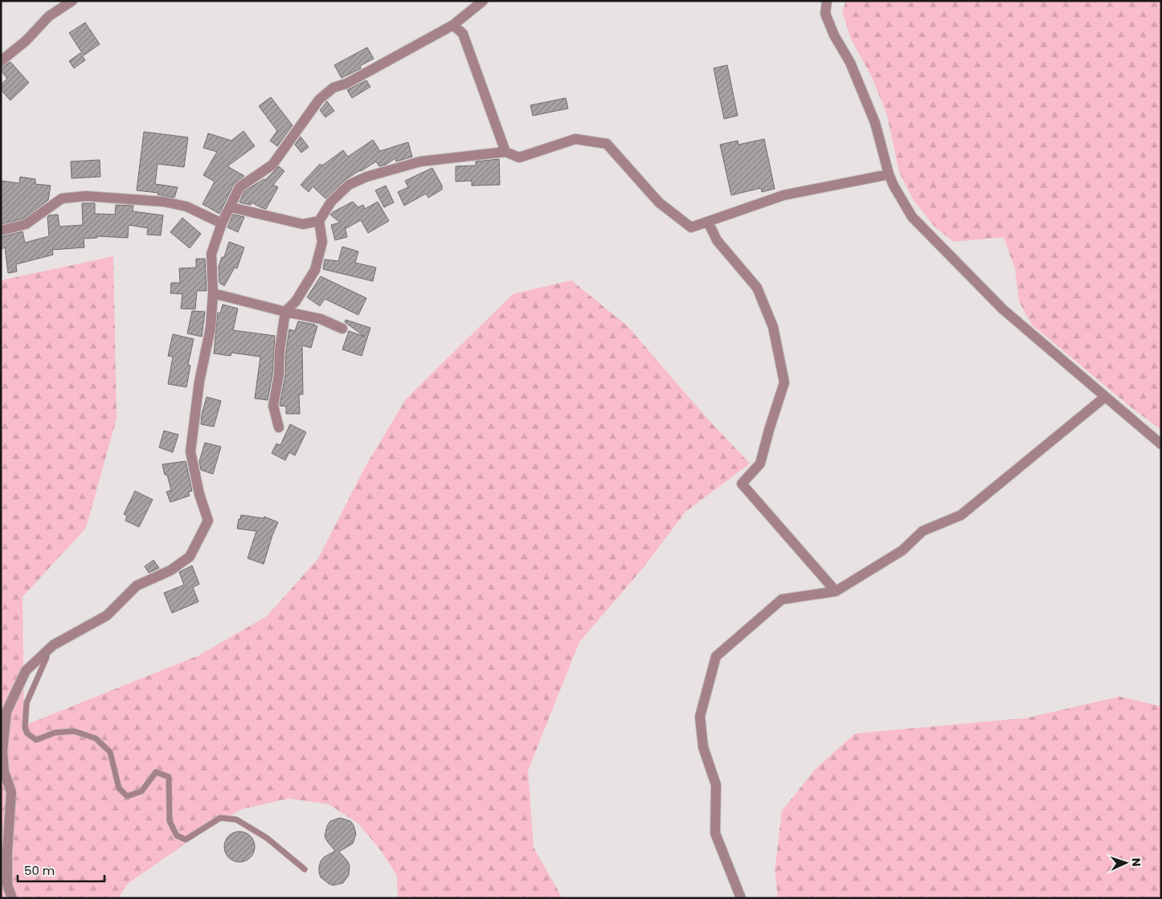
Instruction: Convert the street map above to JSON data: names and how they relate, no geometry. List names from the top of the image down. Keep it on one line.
{"scale_bar":"50 m","north":"right"}
